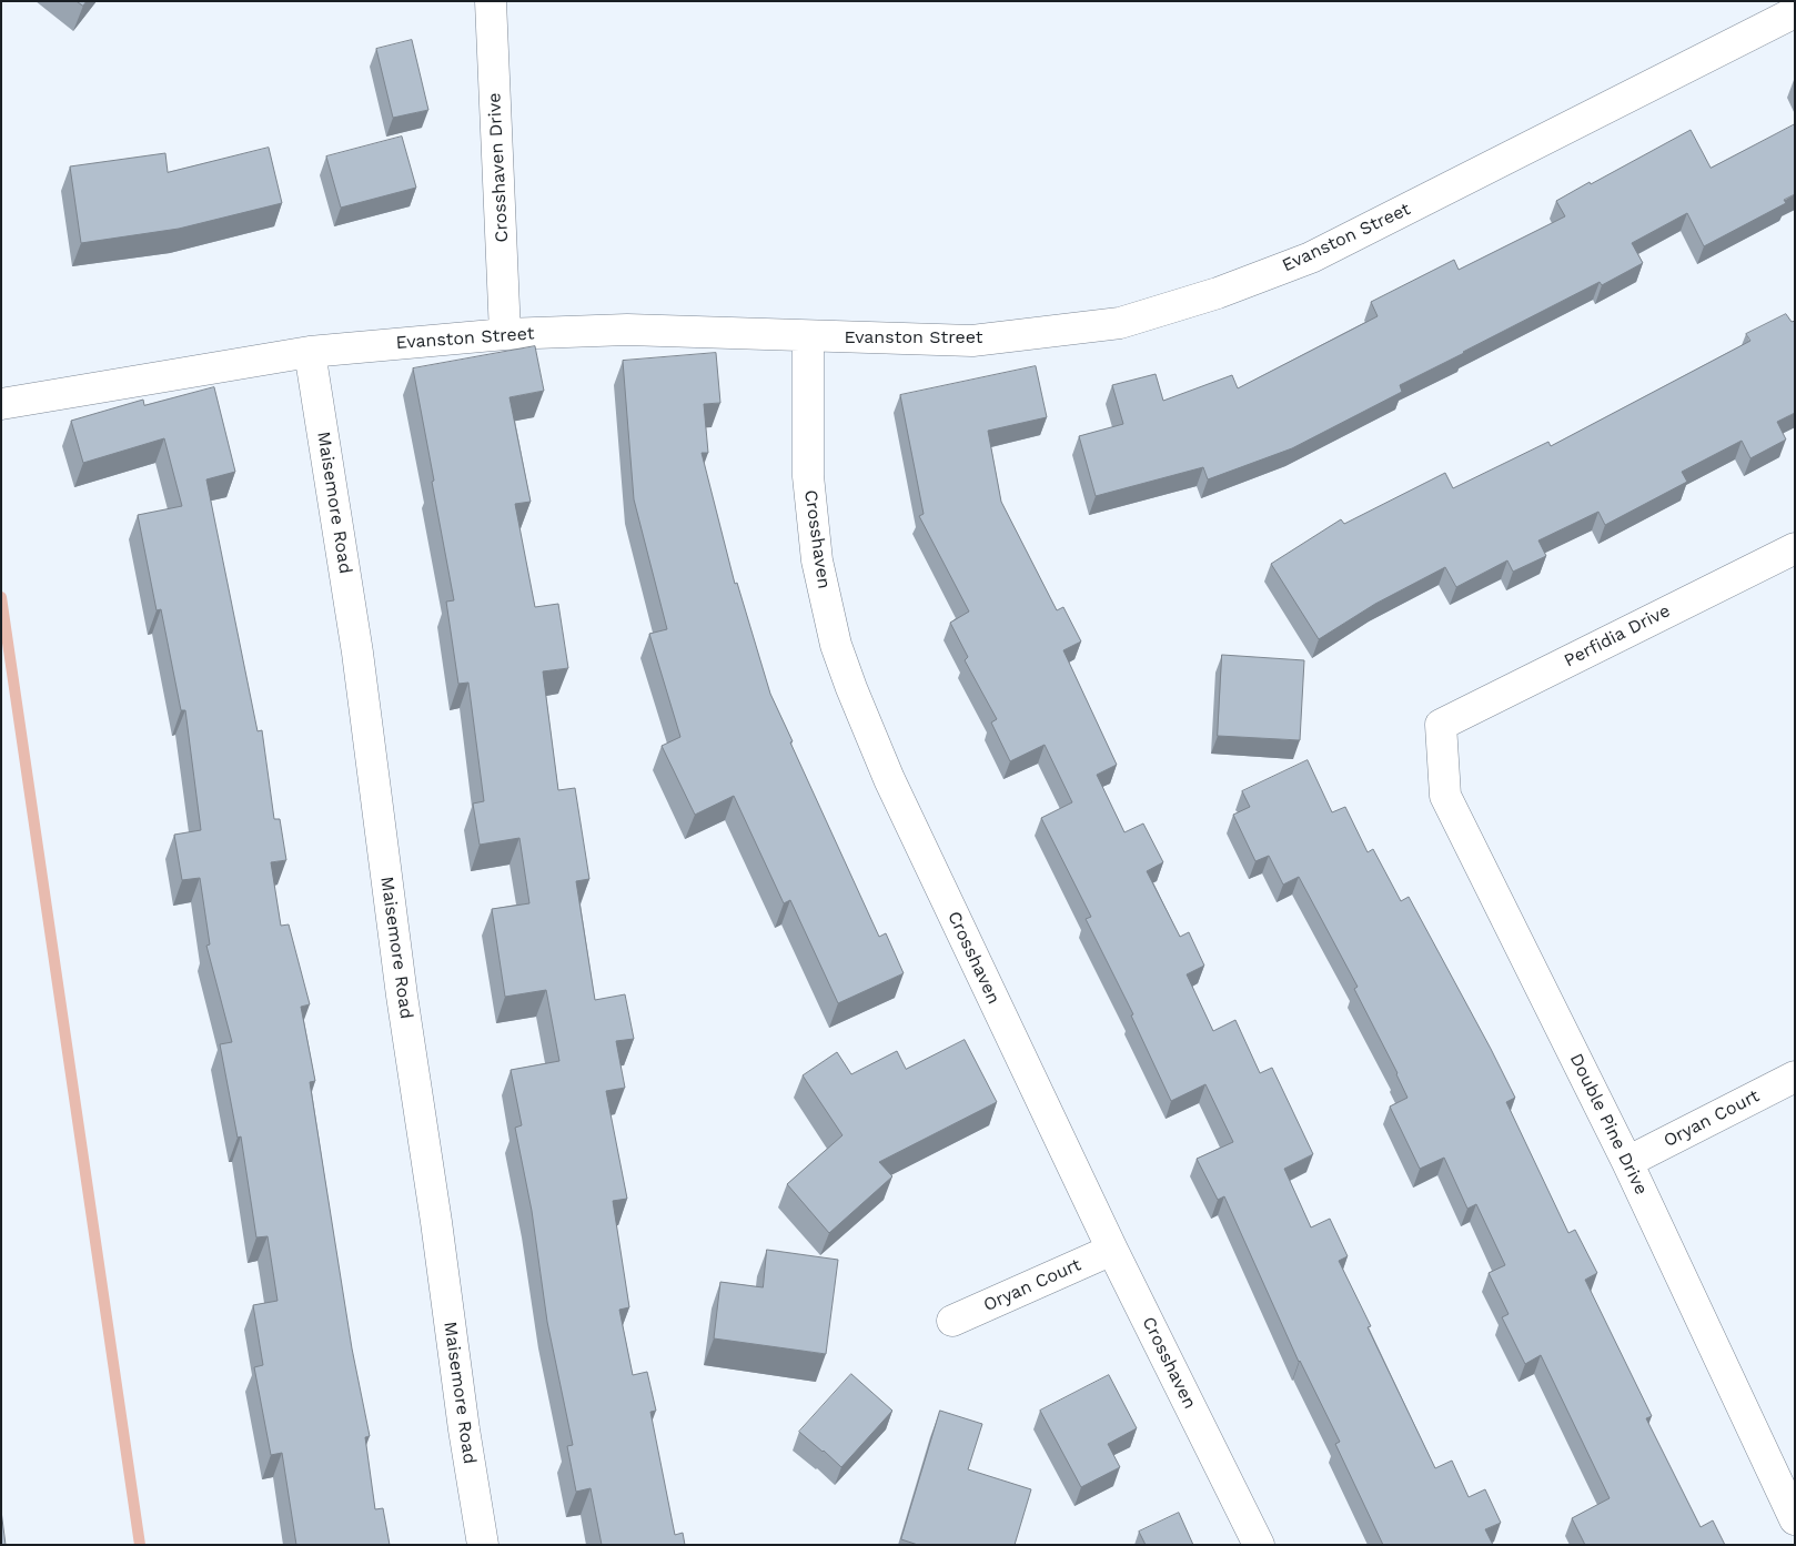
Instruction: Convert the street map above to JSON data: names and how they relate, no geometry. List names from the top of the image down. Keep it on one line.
{"streets":{"street":["Crosshaven Drive","Evanston Street","Maisemore Road","Crosshaven","Perfidia Drive","Oryan Court","Double Pine Drive"]},"crossings":[["Crosshaven Drive","Evanston Street"],["Evanston Street","Maisemore Road"],["Evanston Street","Crosshaven"],["Crosshaven","Oryan Court"],["Perfidia Drive","Double Pine Drive"],["Oryan Court","Double Pine Drive"]]}
